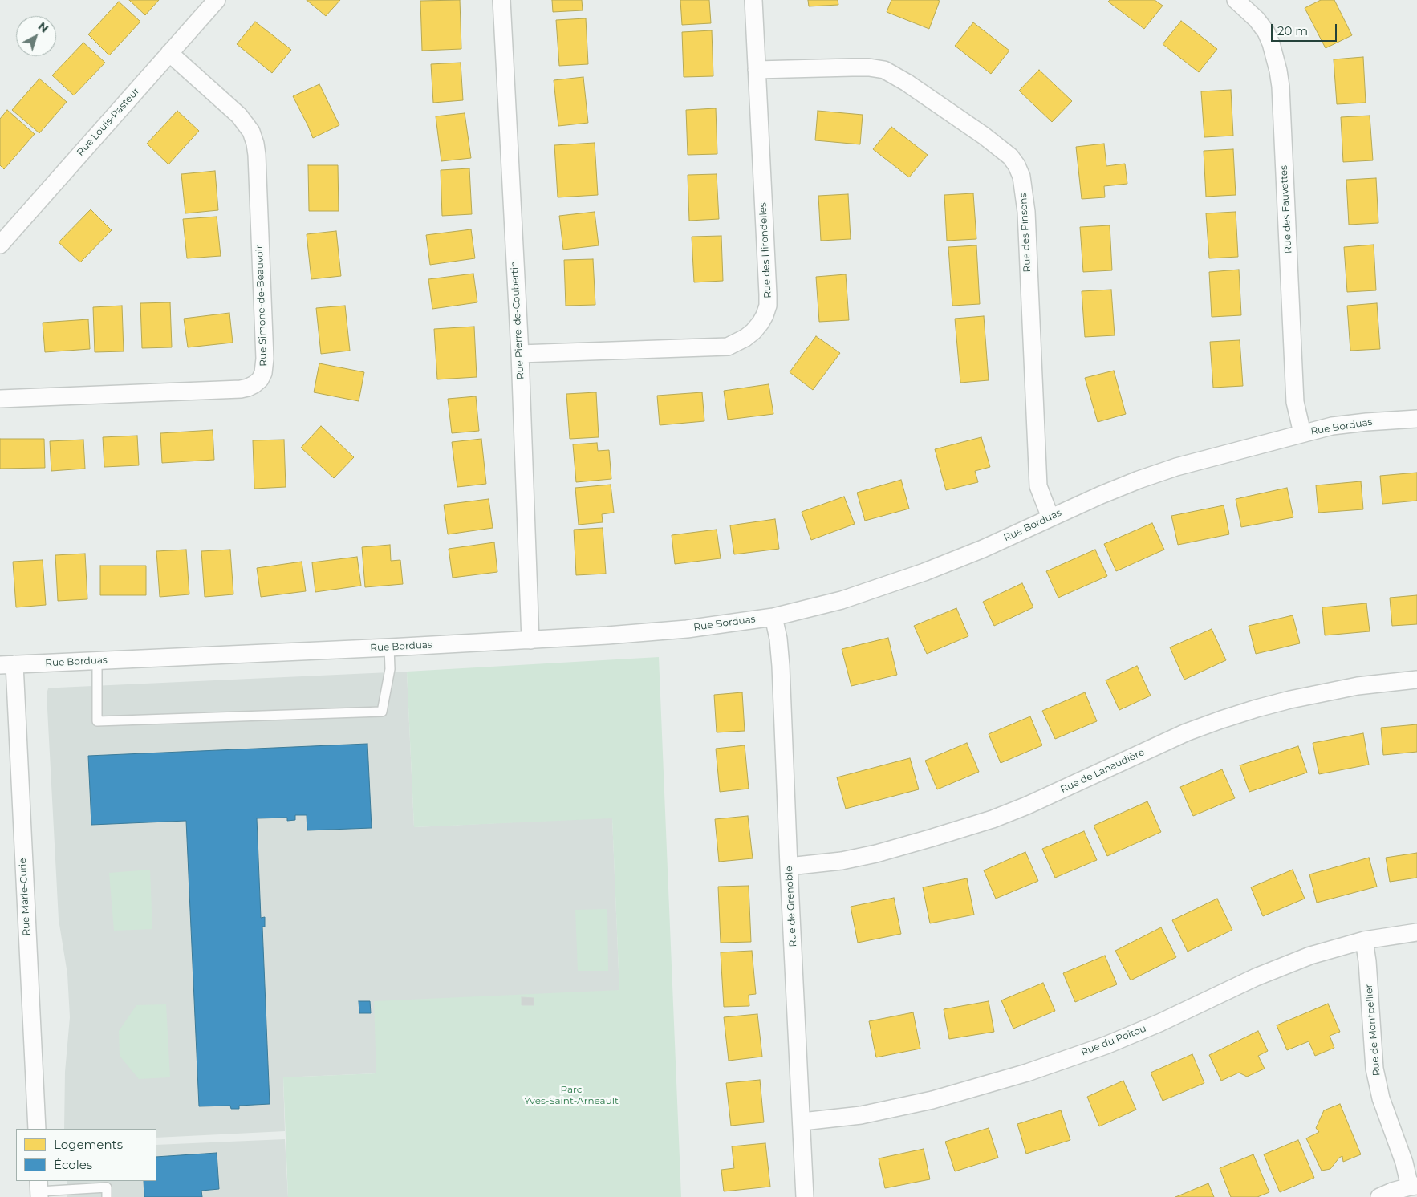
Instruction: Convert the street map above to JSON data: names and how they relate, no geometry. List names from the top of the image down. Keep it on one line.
{"streets":{"street":["Rue Louis-Pasteur","Rue des Fauvettes","Rue des Pinsons","Rue des Hirondelles","Rue Simone-de-Beauvoir","Rue Pierre-de-Coubertin","Rue Borduas","Rue de Lanaudière","Rue Marie-Curie","Rue de Grenoble","Rue de Montpellier","Rue du Poitou"]},"crossings":[["Rue Louis-Pasteur","Rue Simone-de-Beauvoir"],["Rue des Fauvettes","Rue Borduas"],["Rue des Pinsons","Rue des Hirondelles"],["Rue des Pinsons","Rue Borduas"],["Rue des Hirondelles","Rue Pierre-de-Coubertin"],["Rue Pierre-de-Coubertin","Rue Borduas"],["Rue Borduas","Rue Marie-Curie"],["Rue Borduas","Rue de Grenoble"],["Rue de Lanaudière","Rue de Grenoble"],["Rue de Grenoble","Rue du Poitou"],["Rue de Montpellier","Rue du Poitou"]],"parks":["Parc Yves-Saint-Arneault"],"legend":["Logements","Écoles"],"scale_bar":"20 m","north":"top right"}
